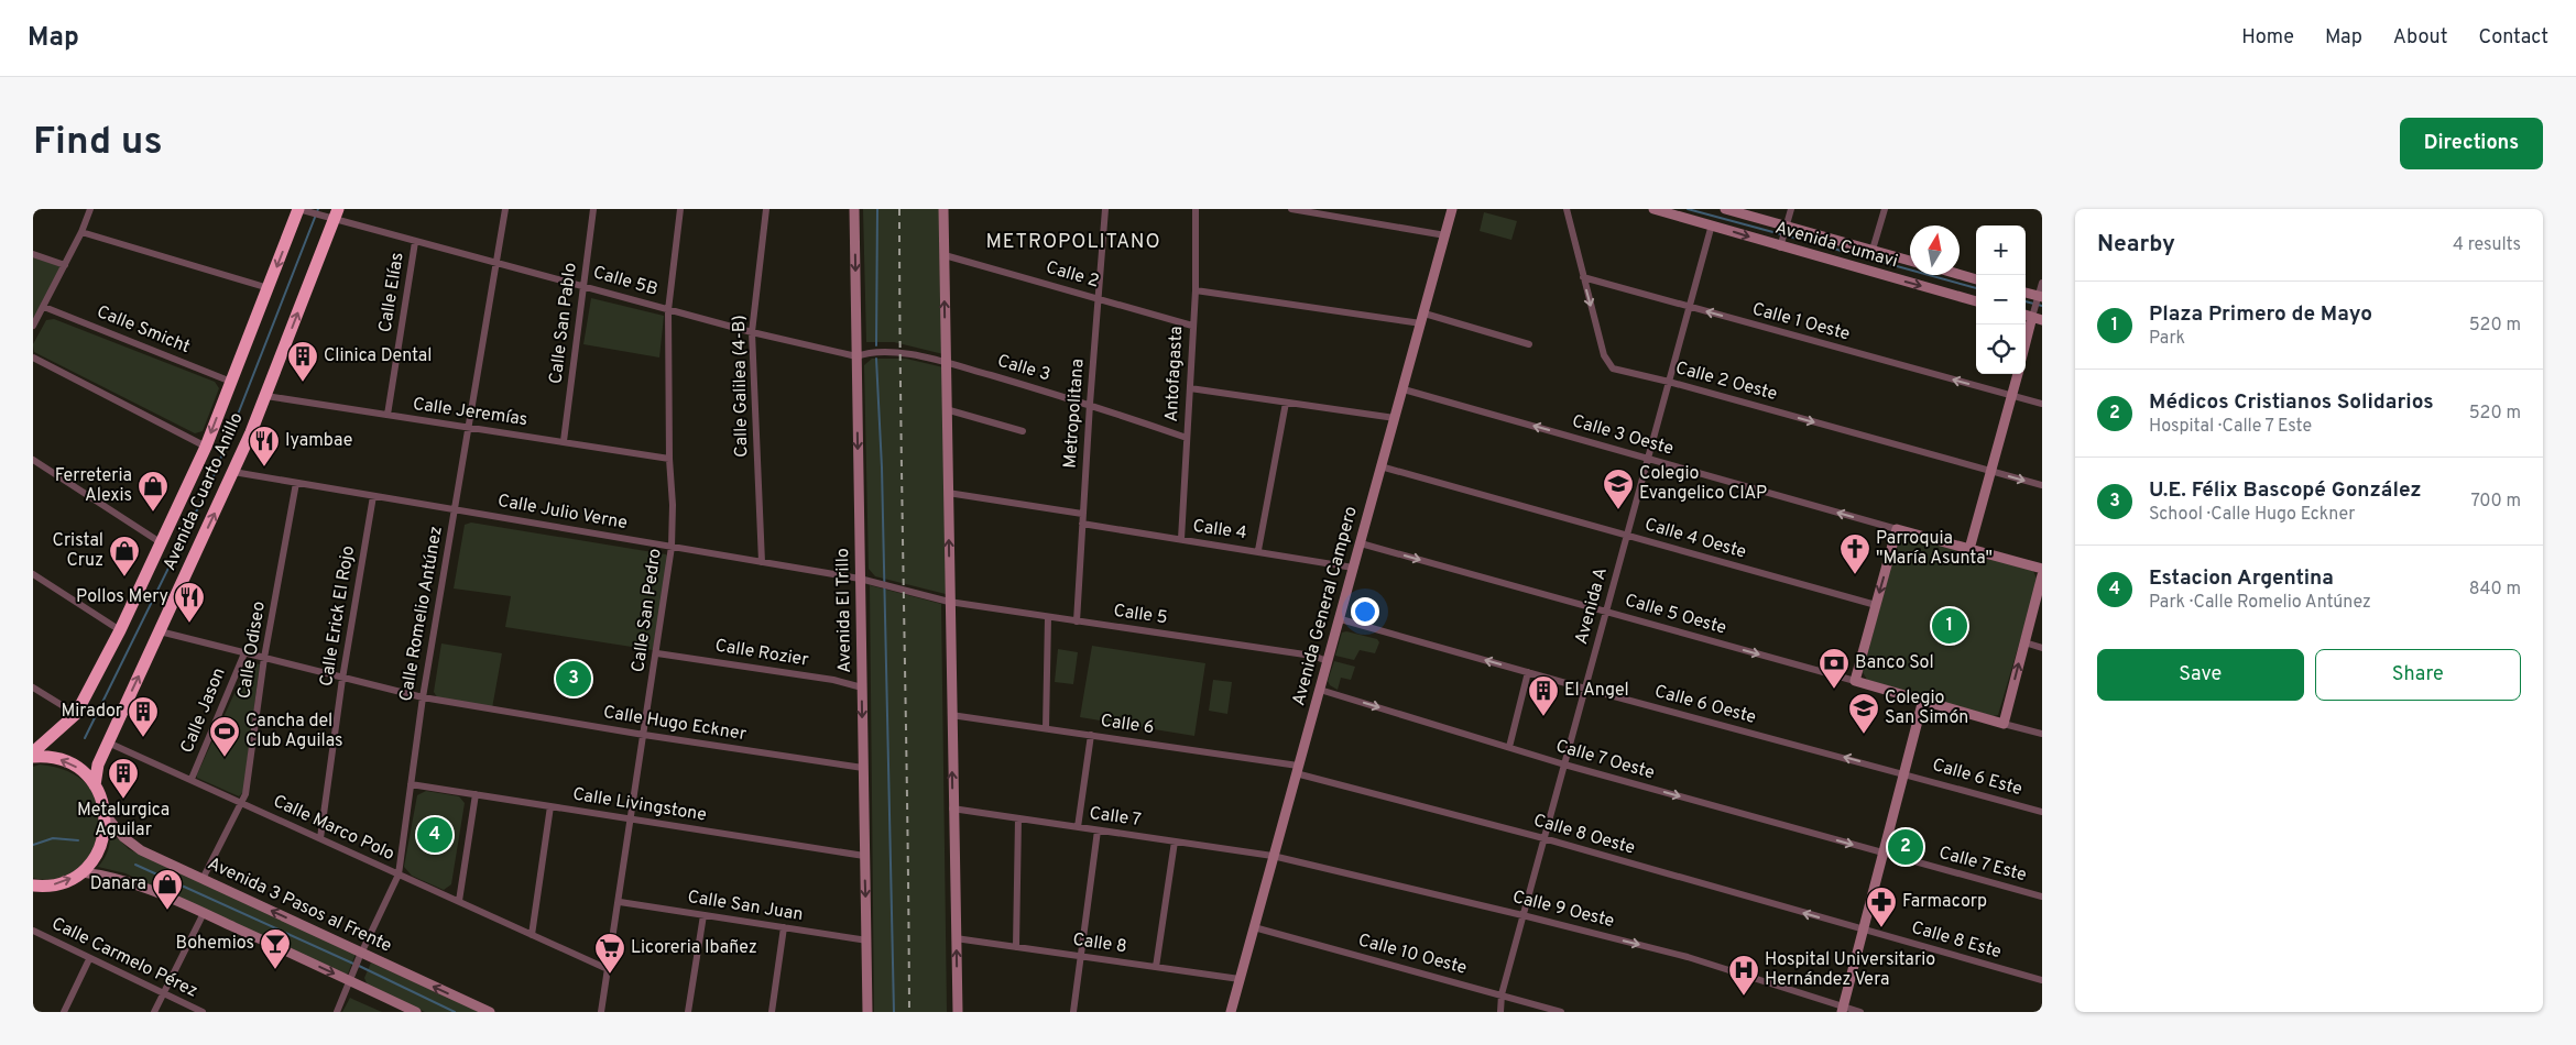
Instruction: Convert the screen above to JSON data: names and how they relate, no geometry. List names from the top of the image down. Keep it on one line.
{"streets":{"highway":["Avenida Cuarto Anillo"],"main road":["Avenida Cumavi","Avenida General Campero","Avenida El Trillo","Avenida 3 Pasos al Frente"],"street":["Calle 2","Calle 5B","Calle Elías","Calle 1 Oeste","Calle San Pablo","Calle Smicht","Calle 3","Antofagasta","Calle 2 Oeste","Calle Galilea (4-B)","Calle Jeremías","Metropolitana","Calle 3 Oeste","Calle Julio Verne","Calle 4","Calle 4 Oeste","Avenida A","Calle San Pedro","Calle Romelio Antúnez","Calle 5","Calle 5 Oeste","Calle Erick El Rojo","Calle Odiseo","Calle Rozier","Calle 6 Oeste","Calle Jason","Calle Hugo Eckner","Calle 6","Calle 7 Oeste","Calle 6 Este","Calle Livingstone","Calle 7","Calle Marco Polo","Calle 8 Oeste","Calle 7 Este","Calle San Juan","Calle 9 Oeste","Calle 8 Este","Calle 8","Calle 10 Oeste","Calle Carmelo Pérez"]},"crossings":[["Avenida Cumavi","Avenida A"],["Calle 2","Antofagasta"],["Calle 2","Metropolitana"],["Calle 5B","Calle Elías"],["Calle 5B","Calle San Pablo"],["Calle 5B","Calle 3"],["Calle 5B","Calle Galilea (4-B)"],["Calle 5B","Avenida Cuarto Anillo"],["Calle 5B","Calle San Pedro"],["Calle 5B","Avenida El Trillo"],["Calle 5B","Calle Romelio Antúnez"],["Calle Elías","Calle Jeremías"],["Calle 1 Oeste","Calle 2 Oeste"],["Calle 1 Oeste","Avenida A"],["Calle San Pablo","Calle Jeremías"],["Calle Smicht","Avenida Cuarto Anillo"],["Calle 3","Antofagasta"],["Calle 3","Metropolitana"],["Antofagasta","Calle 4"],["Calle 2 Oeste","Avenida A"],["Calle Galilea (4-B)","Calle Julio Verne"],["Calle Jeremías","Avenida Cuarto Anillo"],["Calle Jeremías","Calle San Pedro"],["Calle Jeremías","Calle Romelio Antúnez"],["Metropolitana","Calle 4"],["Metropolitana","Calle 5"],["Calle 3 Oeste","Avenida General Campero"],["Calle 3 Oeste","Avenida A"],["Avenida Cuarto Anillo","Calle Julio Verne"],["Avenida Cuarto Anillo","Calle Hugo Eckner"],["Avenida Cuarto Anillo","Calle Marco Polo"],["Calle Julio Verne","Calle San Pedro"],["Calle Julio Verne","Avenida El Trillo"],["Calle Julio Verne","Calle Romelio Antúnez"],["Calle Julio Verne","Calle 5"],["Calle Julio Verne","Calle Erick El Rojo"],["Calle Julio Verne","Calle Odiseo"],["Calle 4","Avenida General Campero"],["Calle 4 Oeste","Avenida General Campero"],["Calle 4 Oeste","Avenida A"],["Avenida General Campero","Calle 5"],["Avenida General Campero","Calle 5 Oeste"],["Avenida General Campero","Calle 6 Oeste"],["Avenida General Campero","Calle 6"],["Avenida General Campero","Calle 7 Oeste"],["Avenida General Campero","Calle 7"],["Avenida General Campero","Calle 8 Oeste"],["Avenida General Campero","Calle 9 Oeste"],["Avenida General Campero","Calle 8"],["Avenida General Campero","Calle 10 Oeste"],["Avenida A","Calle 5 Oeste"],["Avenida A","Calle 6 Oeste"],["Avenida A","Calle 7 Oeste"],["Avenida A","Calle 8 Oeste"],["Avenida A","Calle 9 Oeste"],["Avenida A","Calle 10 Oeste"],["Calle San Pedro","Calle Rozier"],["Calle San Pedro","Calle Hugo Eckner"],["Calle San Pedro","Calle Livingstone"],["Calle San Pedro","Calle Marco Polo"],["Calle San Pedro","Calle San Juan"],["Avenida El Trillo","Calle Rozier"],["Avenida El Trillo","Calle Hugo Eckner"],["Avenida El Trillo","Calle Livingstone"],["Avenida El Trillo","Calle San Juan"],["Calle Romelio Antúnez","Calle Hugo Eckner"],["Calle Romelio Antúnez","Calle Livingstone"],["Calle Romelio Antúnez","Calle Marco Polo"],["Calle Romelio Antúnez","Avenida 3 Pasos al Frente"],["Calle Erick El Rojo","Calle Hugo Eckner"],["Calle Erick El Rojo","Calle Marco Polo"],["Calle Odiseo","Calle Hugo Eckner"],["Calle Odiseo","Calle Marco Polo"],["Calle Odiseo","Avenida 3 Pasos al Frente"],["Calle 6 Oeste","Calle 6 Este"],["Calle Jason","Calle Hugo Eckner"],["Calle Jason","Calle Marco Polo"],["Calle 6","Calle 8 Oeste"],["Calle 7 Oeste","Calle 7 Este"],["Calle 7","Calle 9 Oeste"],["Calle 8 Oeste","Calle 8 Este"]],"one_way":["Calle 1 Oeste","Calle 2 Oeste","Calle 3 Oeste","Avenida El Trillo","Calle 5 Oeste","Calle 6 Oeste","Calle 7 Oeste","Calle 8 Oeste","Calle 9 Oeste"],"districts":["METROPOLITANO"],"places":{"building":["Clinica Dental","El Angel","Mirador","Metalurgica Aguilar"],"restaurant":["Iyambae","Pollos Mery"],"school or university":["Colegio Evangelico CIAP","Colegio San Simón"],"shop":["Ferreteria Alexis","Cristal Cruz","Danara"],"church":["Parroquia \"María Asunta\""],"bank":["Banco Sol"],"sports":["Cancha del Club Aguilas"],"pharmacy":["Farmacorp"],"bar":["Bohemios"],"supermarket":["Licoreria Ibañez"],"hospital":["Hospital Universitario Hernández Vera"]},"north":"top","page":{"header":"Map","nav":["Home","Map","About","Contact"],"buttons":["Directions",["Save","Share"]],"title":"Find us","heading":["Nearby","4 results"],"map_buttons":["+","−"],"list":[{"mark":"1","name":"Plaza Primero de Mayo","note":"Park","value":"520 m"},{"mark":"2","name":"Médicos Cristianos Solidarios","note":"Hospital · Calle 7 Este","value":"520 m"},{"mark":"3","name":"U.E. Félix Bascopé González","note":"School · Calle Hugo Eckner","value":"700 m"},{"mark":"4","name":"Estacion Argentina","note":"Park · Calle Romelio Antúnez","value":"840 m"}],"pins":["1","3","4","2"]}}
